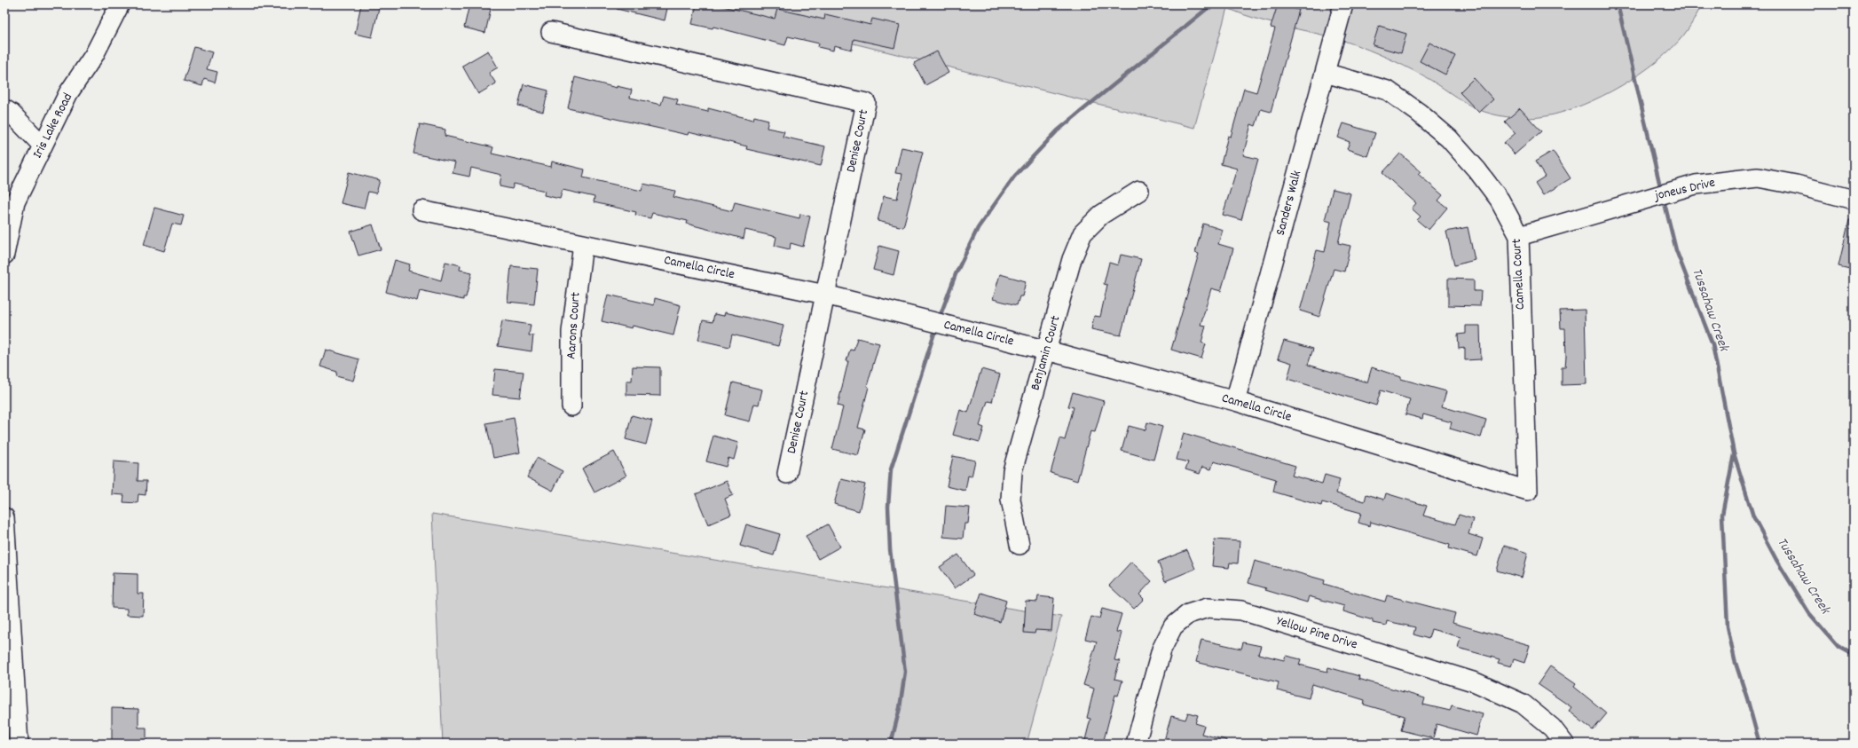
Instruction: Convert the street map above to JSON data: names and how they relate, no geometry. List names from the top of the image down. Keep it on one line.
{"streets":{"street":["Iris Lake Road","Denise Court","joneus Drive","Sanders Walk","Camella Circle","Camella Court","Aarons Court","Benjamin Court","Yellow Pine Drive"]},"crossings":[["Denise Court","Camella Circle"],["joneus Drive","Camella Court"],["Sanders Walk","Camella Circle"],["Sanders Walk","Camella Court"],["Camella Circle","Camella Court"],["Camella Circle","Aarons Court"],["Camella Circle","Benjamin Court"]],"water":["Tussahaw Creek"]}
